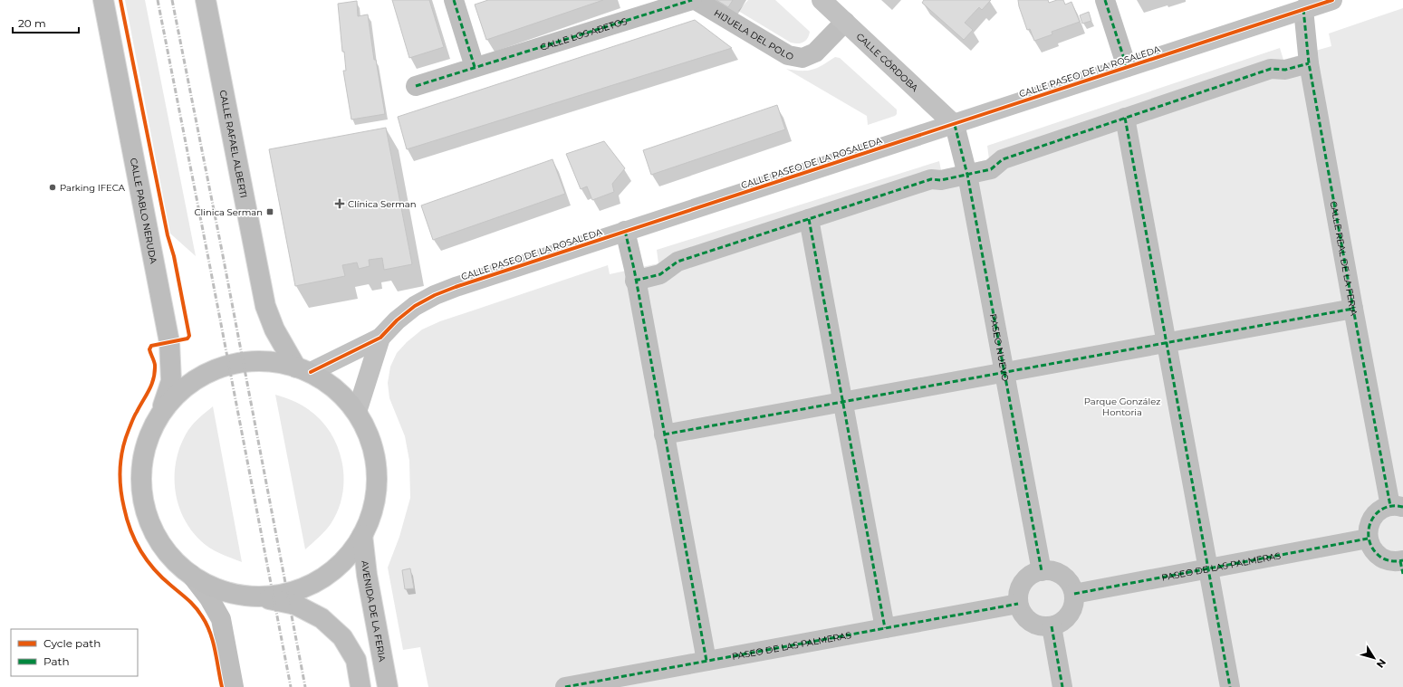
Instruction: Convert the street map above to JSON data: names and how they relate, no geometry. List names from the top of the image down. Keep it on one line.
{"streets":{"main road":["CALLE RAFAEL ALBERTI","CALLE PABLO NERUDA","AVENIDA DE LA FERIA"],"street":["CALLE LOS ABETOS","HIJUELA DEL POLO","CALLE CÓRDOBA","CALLE PASEO DE LA ROSALEDA","CALLE REAL DE LA FERIA","PASEO NUEVO","PASEO DE LAS PALMERAS"]},"crossings":[["HIJUELA DEL POLO","CALLE CÓRDOBA"],["CALLE CÓRDOBA","CALLE PASEO DE LA ROSALEDA"],["CALLE CÓRDOBA","PASEO NUEVO"],["CALLE PASEO DE LA ROSALEDA","CALLE RAFAEL ALBERTI"],["CALLE PASEO DE LA ROSALEDA","CALLE REAL DE LA FERIA"],["CALLE PASEO DE LA ROSALEDA","PASEO NUEVO"],["PASEO NUEVO","PASEO DE LAS PALMERAS"]],"parks":["Parque González Hontoria"],"places":{"other":["Parking IFECA"],"health":["Clínica Serman"],"transit":["Clinica Serman"]},"legend":["Cycle path","Path"],"scale_bar":"20 m","north":"bottom right"}
